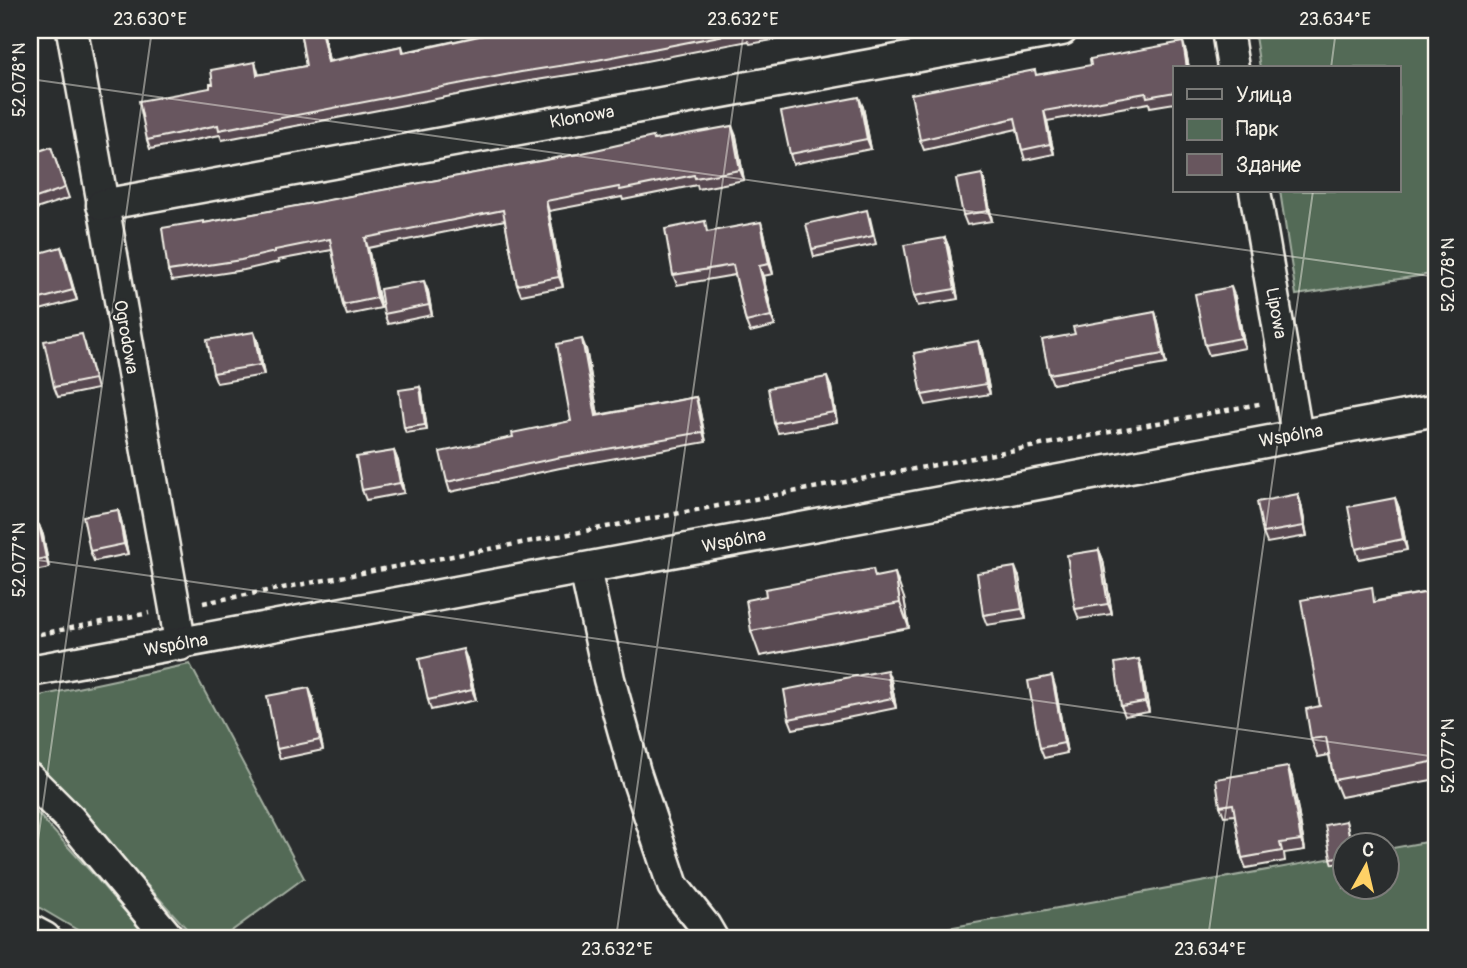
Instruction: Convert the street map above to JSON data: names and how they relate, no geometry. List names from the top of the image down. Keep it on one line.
{"streets":{"street":["Klonowa","Lipowa","Ogrodowa","Wspólna"]},"crossings":[["Klonowa","Ogrodowa"],["Lipowa","Wspólna"],["Ogrodowa","Wspólna"]],"legend":["Улица","Парк","Здание"],"north":"top","coordinates":["23.630°E","23.632°E","23.634°E","52.078°N","52.077°N"]}
